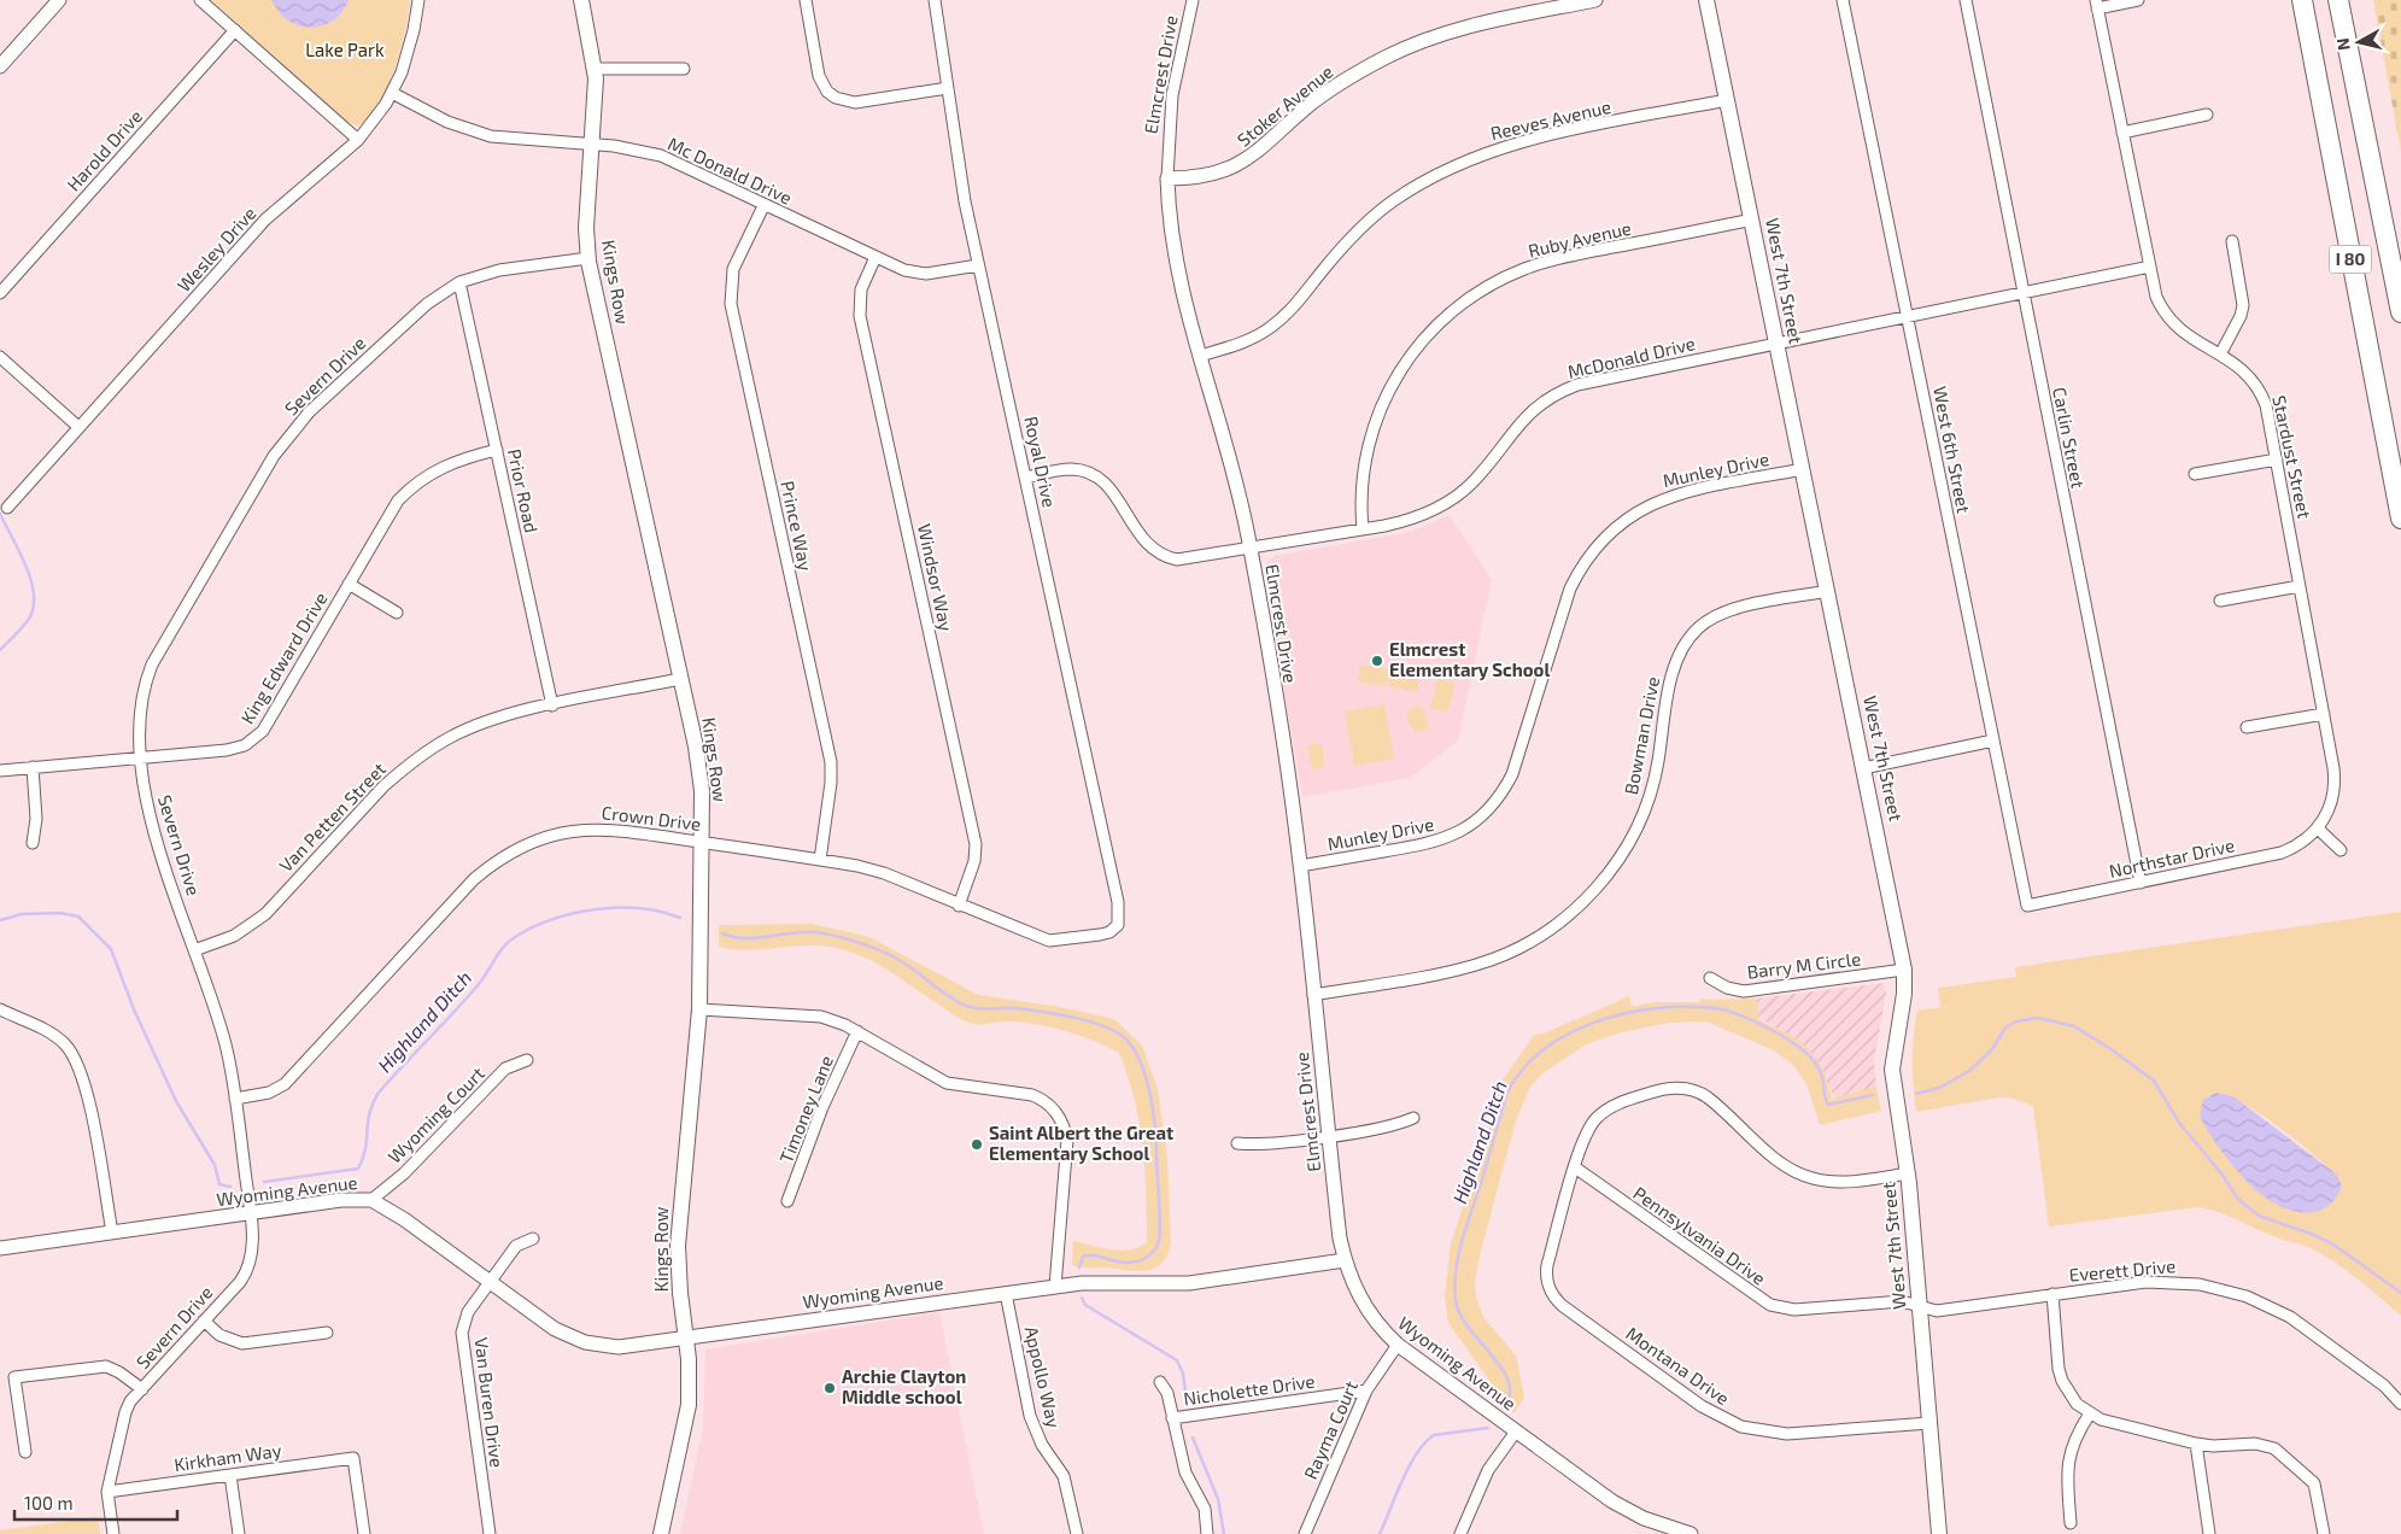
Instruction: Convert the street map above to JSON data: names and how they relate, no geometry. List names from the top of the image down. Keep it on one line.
{"streets":{"highway":["I 80"],"main road":["West 7th Street","Kings Row"],"street":["Elmcrest Drive","Stoker Avenue","Reeves Avenue","Harold Drive","Mc Donald Drive","Ruby Avenue","Wesley Drive","McDonald Drive","Severn Drive","Carlin Street","West 6th Street","Stardust Street","Royal Drive","Munley Drive","Prior Road","Prince Way","Windsor Way","King Edward Drive","Bowman Drive","Van Petten Street","Crown Drive","Northstar Drive","Barry M Circle","Timoney Lane","Wyoming Court","Wyoming Avenue","Pennsylvania Drive","Everett Drive","Montana Drive","Appollo Way","Nicholette Drive","Van Buren Drive","Rayma Court","Kirkham Way"]},"crossings":[["Elmcrest Drive","Stoker Avenue"],["Elmcrest Drive","Reeves Avenue"],["Elmcrest Drive","McDonald Drive"],["Elmcrest Drive","Munley Drive"],["Elmcrest Drive","Bowman Drive"],["Elmcrest Drive","Wyoming Avenue"],["Reeves Avenue","West 7th Street"],["Mc Donald Drive","Wesley Drive"],["Mc Donald Drive","Kings Row"],["Mc Donald Drive","Royal Drive"],["Mc Donald Drive","Prince Way"],["Mc Donald Drive","Windsor Way"],["Ruby Avenue","West 7th Street"],["Ruby Avenue","McDonald Drive"],["West 7th Street","McDonald Drive"],["West 7th Street","Munley Drive"],["West 7th Street","Bowman Drive"],["West 7th Street","Barry M Circle"],["West 7th Street","Pennsylvania Drive"],["West 7th Street","Everett Drive"],["West 7th Street","Montana Drive"],["Kings Row","Severn Drive"],["Kings Row","Van Petten Street"],["Kings Row","Crown Drive"],["Kings Row","Wyoming Avenue"],["McDonald Drive","Carlin Street"],["McDonald Drive","West 6th Street"],["McDonald Drive","Stardust Street"],["McDonald Drive","Royal Drive"],["Severn Drive","Prior Road"],["Severn Drive","King Edward Drive"],["Severn Drive","Van Petten Street"],["Severn Drive","Crown Drive"],["Severn Drive","Wyoming Avenue"],["Severn Drive","Kirkham Way"],["Carlin Street","Northstar Drive"],["West 6th Street","Northstar Drive"],["Stardust Street","Northstar Drive"],["Royal Drive","Crown Drive"],["Prior Road","King Edward Drive"],["Prior Road","Van Petten Street"],["Prince Way","Crown Drive"],["Windsor Way","Crown Drive"],["Wyoming Court","Wyoming Avenue"],["Wyoming Avenue","Appollo Way"],["Wyoming Avenue","Van Buren Drive"],["Wyoming Avenue","Rayma Court"],["Pennsylvania Drive","Everett Drive"],["Pennsylvania Drive","Montana Drive"],["Nicholette Drive","Rayma Court"]],"water":["Highland Ditch"],"parks":["Lake Park"],"places":["Elmcrest Elementary School","Saint Albert the Great Elementary School","Archie Clayton Middle school"],"scale_bar":"100 m","north":"left"}
